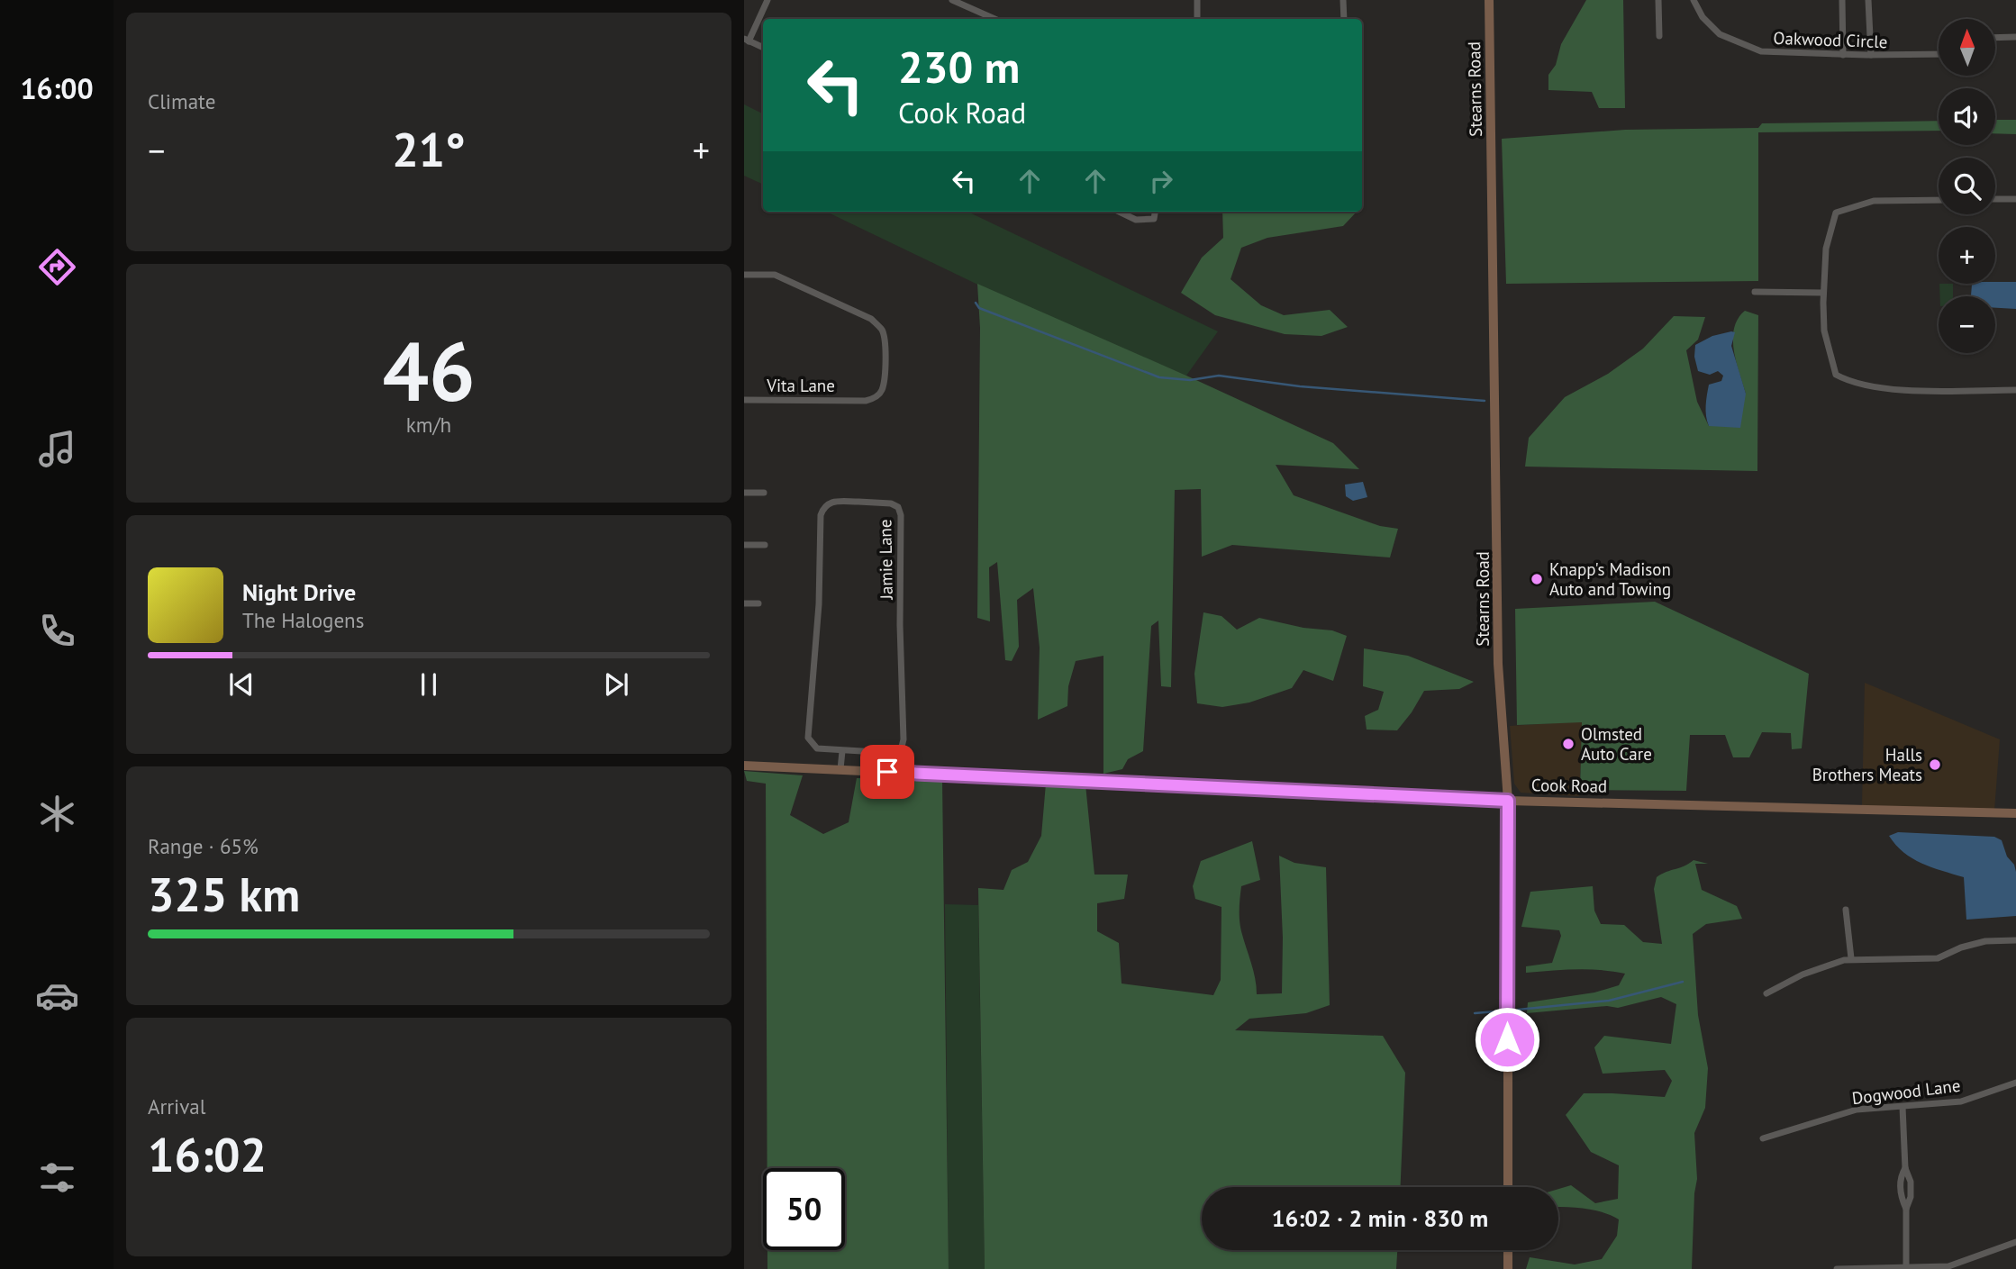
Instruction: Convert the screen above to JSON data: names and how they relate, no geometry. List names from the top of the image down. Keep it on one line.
{"streets":{"street":["Oakwood Circle","Stearns Road","Vita Lane","Jamie Lane","Cook Road","Dogwood Lane"]},"crossings":[["Stearns Road","Cook Road"]],"places":["Knapp's Madison Auto and Towing","Olmsted Auto Care","Halls Brothers Meats"],"north":"top","page":{"tabs":"16:00","tile":["Climate",["46","km/h"],["Range · 65%","325 km"],["Arrival","16:02"]],"map_buttons":["+","−"],"turn":["230 m","Cook Road"],"heat":["−","21°","+"],"song":["Night Drive","The Halogens"],"limit":"50","trip":"16:02 · 2 min · 830 m"}}
